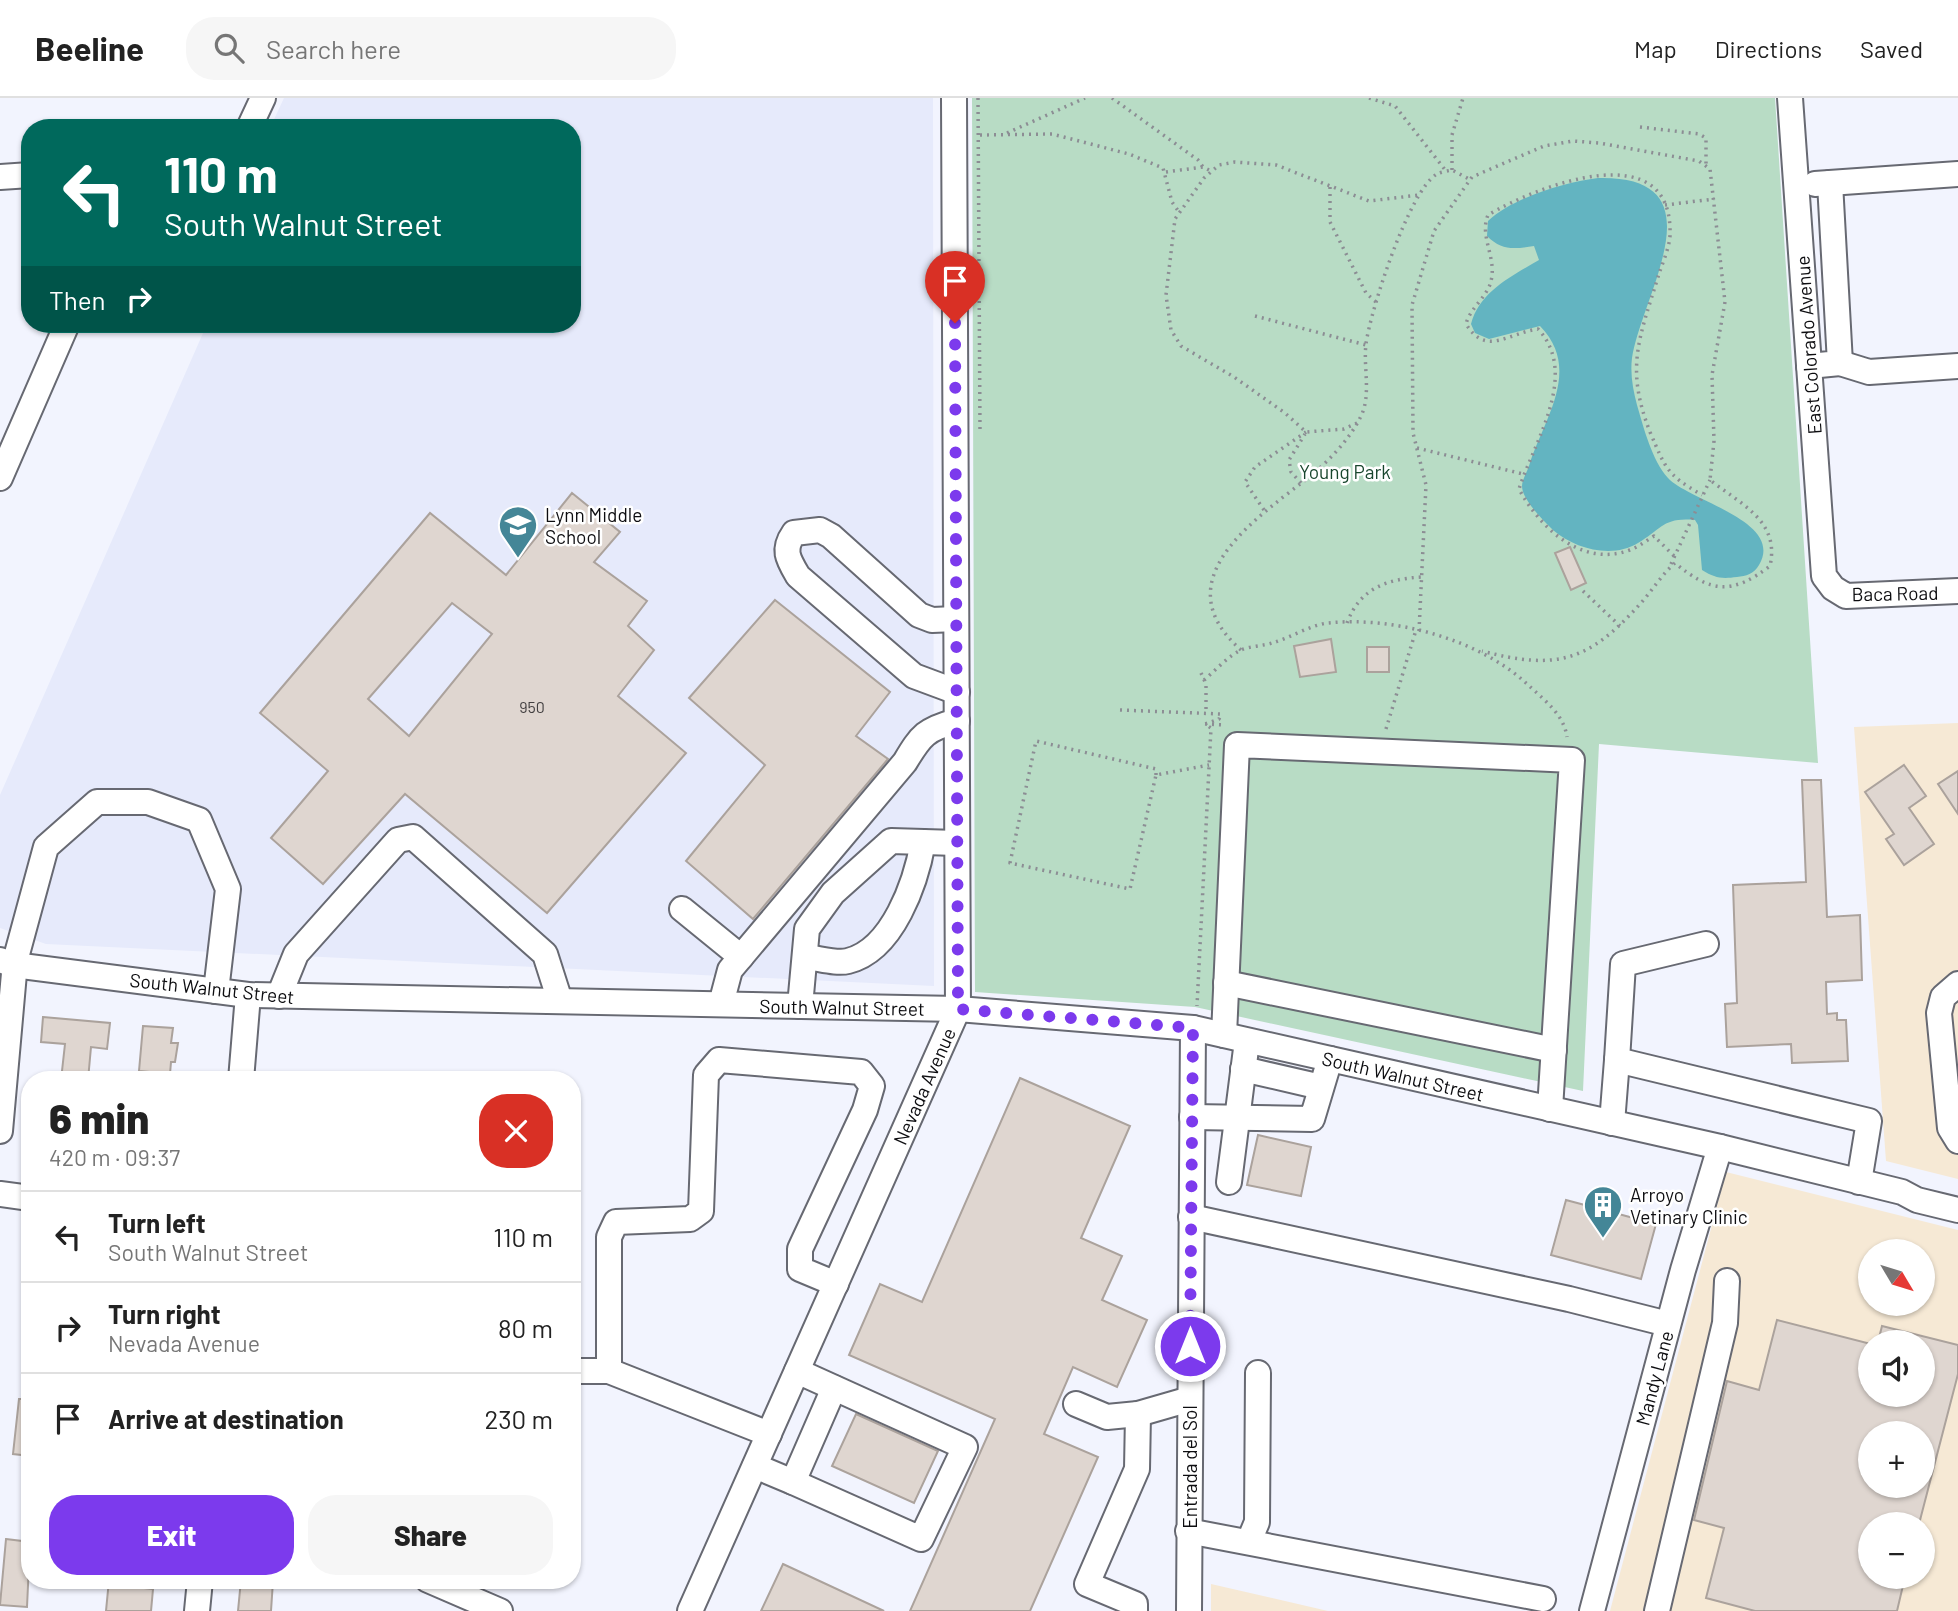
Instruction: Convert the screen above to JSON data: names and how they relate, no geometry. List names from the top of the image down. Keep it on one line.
{"streets":{"street":["East Colorado Avenue","Baca Road","South Walnut Street","Nevada Avenue","Mandy Lane","Entrada del Sol"]},"crossings":[["East Colorado Avenue","Baca Road"],["South Walnut Street","Nevada Avenue"],["South Walnut Street","Mandy Lane"],["South Walnut Street","Entrada del Sol"]],"parks":["Young Park"],"places":{"school or university":["Lynn Middle School"],"building":["Arroyo Vetinary Clinic"]},"house_numbers":["950"],"north":"bottom right","page":{"header":"Beeline","search":"Search here","nav":["Map","Directions","Saved"],"turn":["110 m","South Walnut Street"],"then":"Then","heading":["6 min","420 m · 09:37"],"list":[{"name":"Turn left","note":"South Walnut Street","value":"110 m"},{"name":"Turn right","note":"Nevada Avenue","value":"80 m"},{"name":"Arrive at destination","value":"230 m"}],"map_buttons":["+","−"],"buttons":["Exit","Share"]}}
